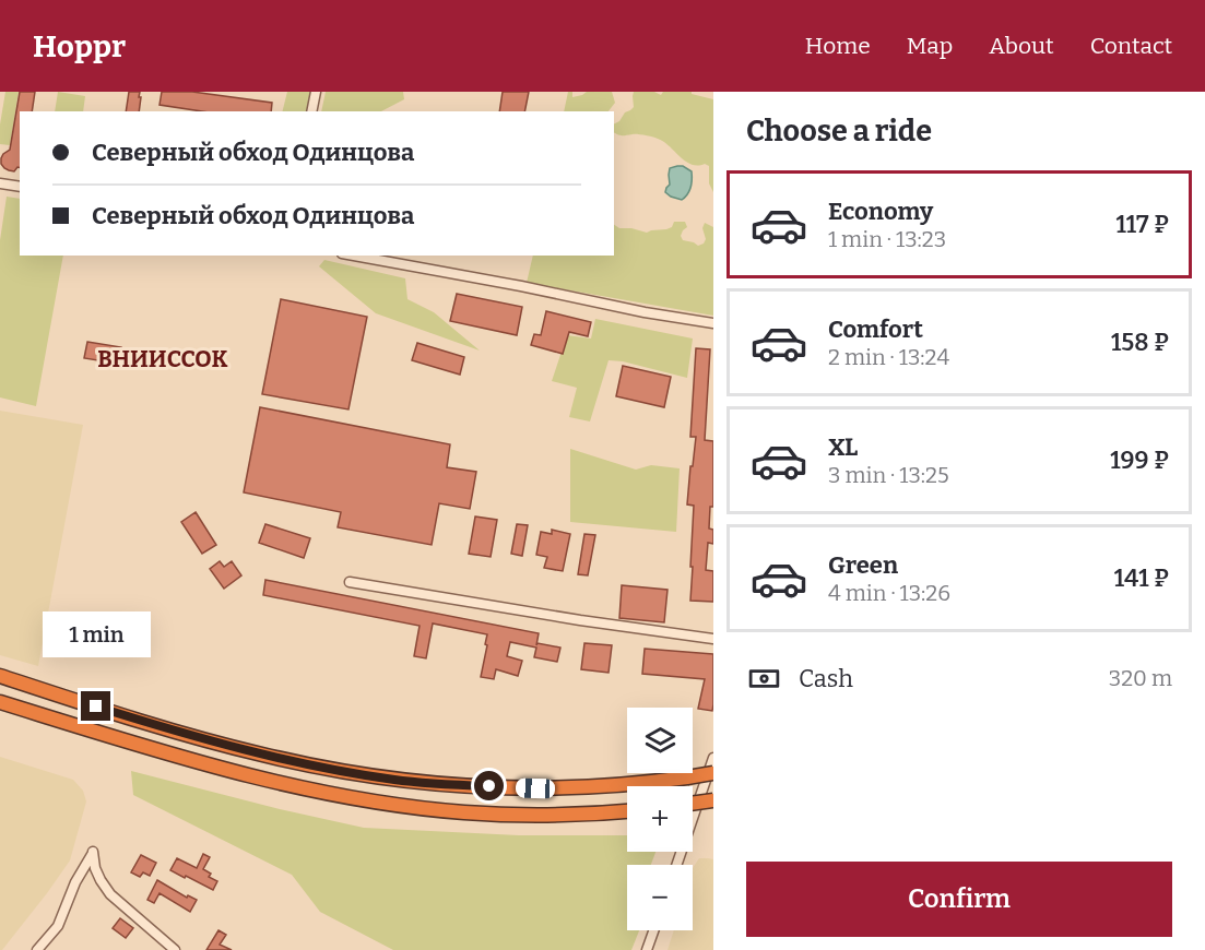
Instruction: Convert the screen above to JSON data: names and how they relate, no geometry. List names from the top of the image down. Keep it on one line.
{"districts":["ВНИИССОК"],"page":{"header":"Hoppr","nav":["Home","Map","About","Contact"],"heading":"Choose a ride","banner":["Северный обход Одинцова","Северный обход Одинцова"],"list":[{"name":"Economy","note":"1 min · 13:23","value":"117 ₽"},{"name":"Comfort","note":"2 min · 13:24","value":"158 ₽"},{"name":"XL","note":"3 min · 13:25","value":"199 ₽"},{"name":"Green","note":"4 min · 13:26","value":"141 ₽"}],"bubble":"1 min","pay":["Cash","320 m"],"map_buttons":["+","−"],"buttons":"Confirm"}}
